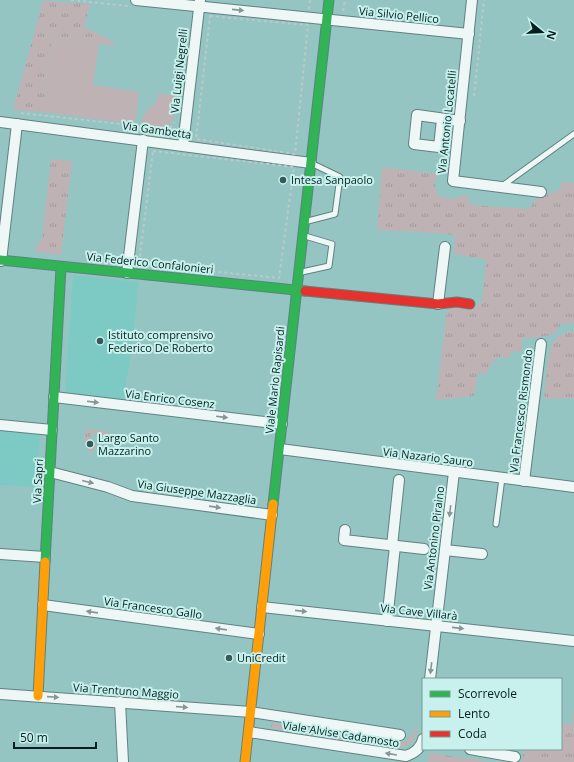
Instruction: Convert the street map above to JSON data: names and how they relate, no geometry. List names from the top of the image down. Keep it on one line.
{"streets":{"street":["Via Silvio Pellico","Via Luigi Negrelli","Via Antonio Locatelli","Via Gambetta","Via Federico Confalonieri","Viale Mario Rapisardi","Via Enrico Cosenz","Via Francesco Rismondo","Via Nazario Sauro","Via Sapri","Via Giuseppe Mazzaglia","Via Antonino Piraino","Via Francesco Gallo","Via Cave Villarà","Via Trentuno Maggio","Viale Alvise Cadamosto"]},"crossings":[["Via Silvio Pellico","Via Luigi Negrelli"],["Via Silvio Pellico","Via Antonio Locatelli"],["Via Silvio Pellico","Viale Mario Rapisardi"],["Via Luigi Negrelli","Via Gambetta"],["Via Gambetta","Viale Mario Rapisardi"],["Via Federico Confalonieri","Viale Mario Rapisardi"],["Via Federico Confalonieri","Via Sapri"],["Viale Mario Rapisardi","Via Enrico Cosenz"],["Viale Mario Rapisardi","Via Nazario Sauro"],["Viale Mario Rapisardi","Via Giuseppe Mazzaglia"],["Viale Mario Rapisardi","Via Francesco Gallo"],["Viale Mario Rapisardi","Via Cave Villarà"],["Viale Mario Rapisardi","Via Trentuno Maggio"],["Viale Mario Rapisardi","Viale Alvise Cadamosto"],["Via Enrico Cosenz","Via Sapri"],["Via Francesco Rismondo","Via Nazario Sauro"],["Via Nazario Sauro","Via Antonino Piraino"],["Via Sapri","Via Giuseppe Mazzaglia"],["Via Sapri","Via Francesco Gallo"],["Via Sapri","Via Trentuno Maggio"],["Via Antonino Piraino","Via Cave Villarà"],["Via Trentuno Maggio","Viale Alvise Cadamosto"]],"one_way":["Via Silvio Pellico","Via Enrico Cosenz","Via Giuseppe Mazzaglia","Via Francesco Gallo","Via Cave Villarà","Via Trentuno Maggio"],"places":["Intesa Sanpaolo","Istituto comprensivo Federico De Roberto","Largo Santo Mazzarino","UniCredit"],"legend":["Scorrevole","Lento","Coda"],"scale_bar":"50 m","north":"right"}
